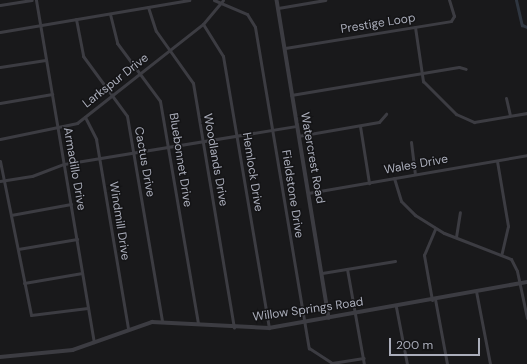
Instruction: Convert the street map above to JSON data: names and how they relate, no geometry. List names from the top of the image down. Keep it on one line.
{"streets":{"street":["Prestige Loop","Larkspur Drive","Watercrest Road","Bluebonnet Drive","Woodlands Drive","Cactus Drive","Wales Drive","Armadillo Drive","Hemlock Drive","Fieldstone Drive","Windmill Drive","Willow Springs Road"]},"crossings":[["Prestige Loop","Watercrest Road"],["Larkspur Drive","Bluebonnet Drive"],["Larkspur Drive","Woodlands Drive"],["Larkspur Drive","Cactus Drive"],["Larkspur Drive","Armadillo Drive"],["Larkspur Drive","Hemlock Drive"],["Larkspur Drive","Fieldstone Drive"],["Larkspur Drive","Windmill Drive"],["Watercrest Road","Wales Drive"],["Watercrest Road","Willow Springs Road"],["Bluebonnet Drive","Willow Springs Road"],["Woodlands Drive","Willow Springs Road"],["Cactus Drive","Willow Springs Road"],["Armadillo Drive","Willow Springs Road"],["Hemlock Drive","Willow Springs Road"],["Fieldstone Drive","Willow Springs Road"],["Windmill Drive","Willow Springs Road"]],"scale_bar":"200 m"}
